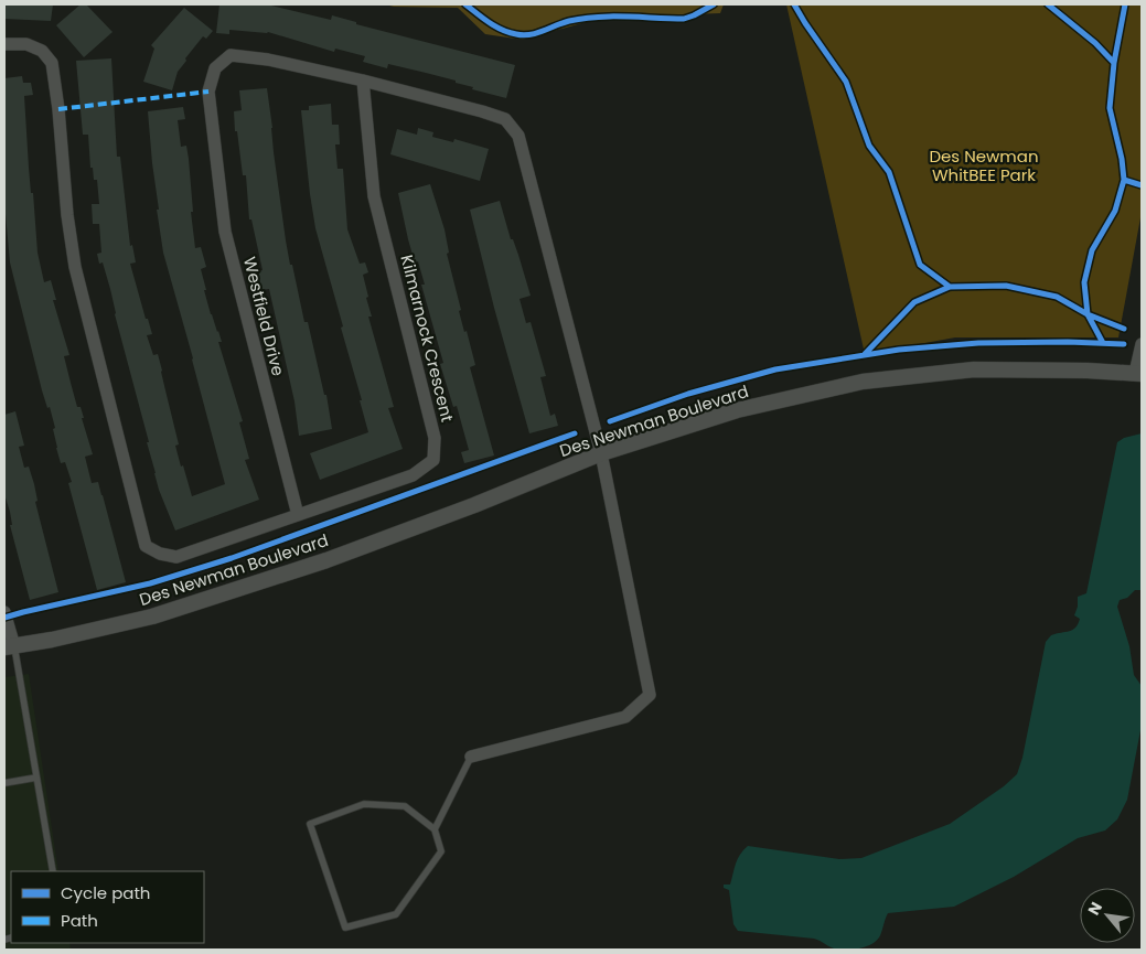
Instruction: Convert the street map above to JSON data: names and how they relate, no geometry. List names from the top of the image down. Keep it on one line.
{"streets":{"street":["Westfield Drive","Kilmarnock Crescent","Des Newman Boulevard"]},"crossings":[["Westfield Drive","Kilmarnock Crescent"],["Westfield Drive","Des Newman Boulevard"]],"parks":["Des Newman WhitBEE Park"],"legend":["Cycle path","Path"],"north":"top left"}
